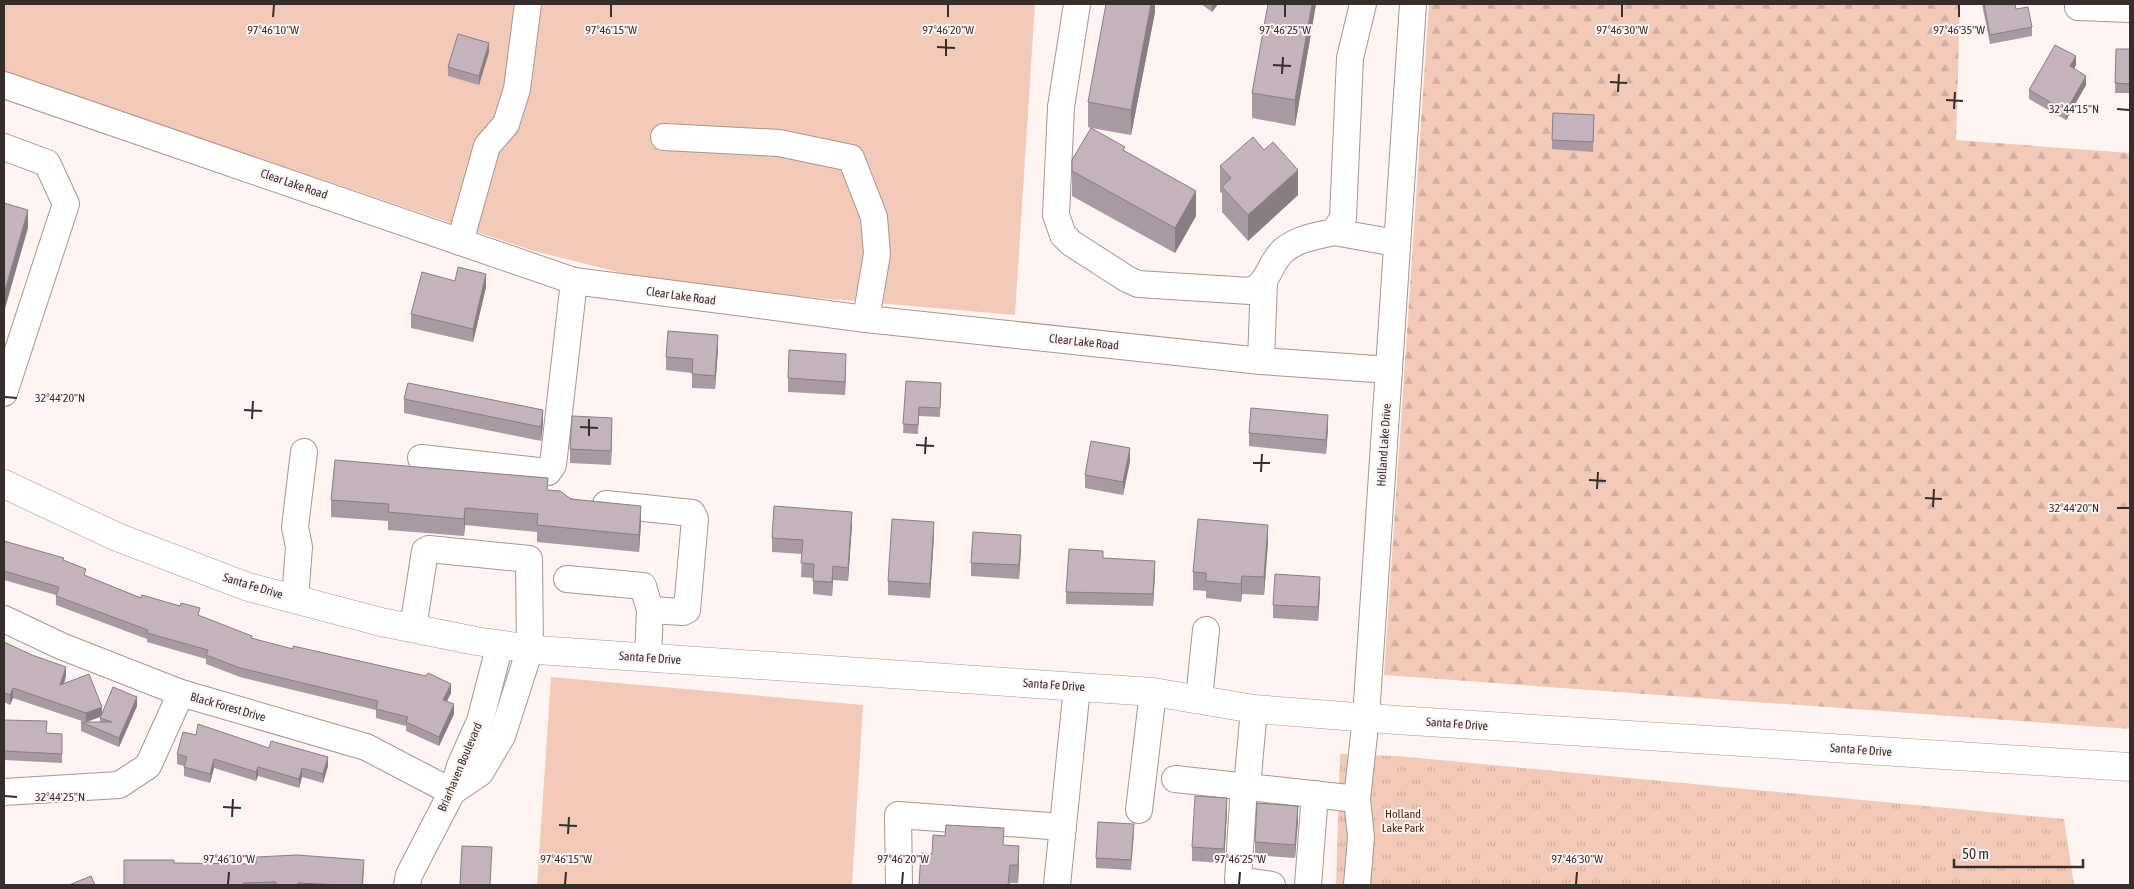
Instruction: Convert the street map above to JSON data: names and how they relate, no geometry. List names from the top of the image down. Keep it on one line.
{"streets":{"main road":["Santa Fe Drive"],"street":["Clear Lake Road","Holland Lake Drive","Black Forest Drive","Briarhaven Boulevard"]},"crossings":[["Clear Lake Road","Holland Lake Drive"],["Holland Lake Drive","Santa Fe Drive"],["Santa Fe Drive","Briarhaven Boulevard"],["Black Forest Drive","Briarhaven Boulevard"]],"parks":["Holland Lake Park"],"scale_bar":"50 m","coordinates":["97°46'10\"W","97°46'15\"W","97°46'20\"W","97°46'25\"W","97°46'30\"W","97°46'35\"W","32°44'15\"N","32°44'20\"N","32°44'25\"N"]}
